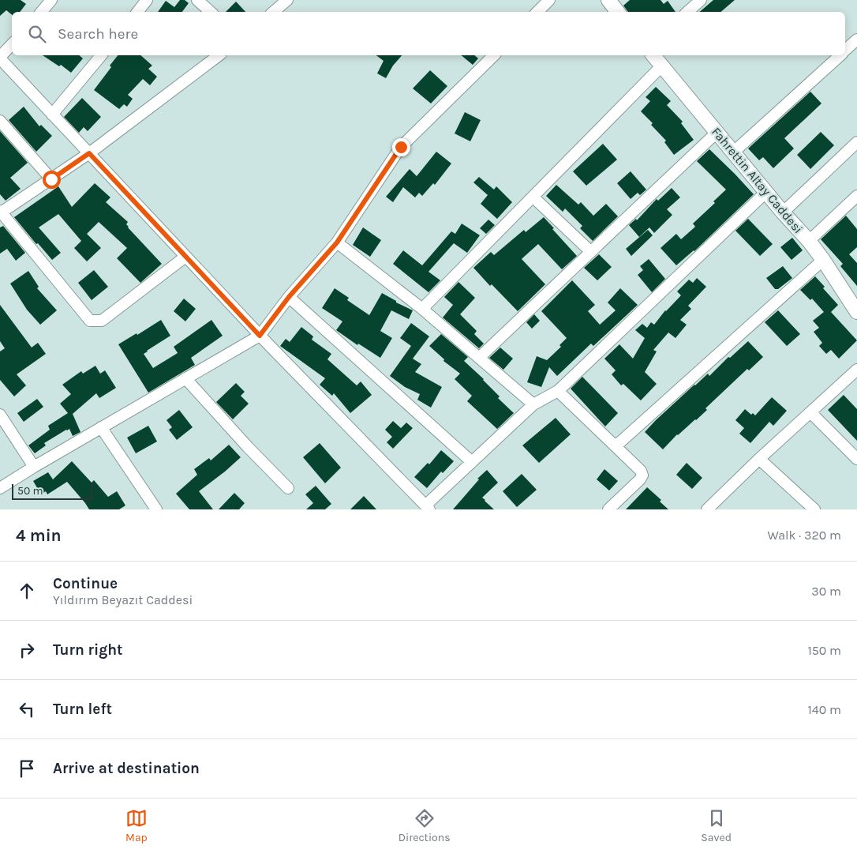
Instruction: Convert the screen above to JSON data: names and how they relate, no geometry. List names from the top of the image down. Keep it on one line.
{"streets":{"street":["Fahrettin Altay Caddesi"]},"scale_bar":"50 m","page":{"search":"Search here","scale":"50 m","heading":["4 min","Walk · 320 m"],"list":[["Continue","Yıldırım Beyazıt Caddesi","30 m"],["Turn right","150 m"],["Turn left","140 m"],"Arrive at destination"],"nav":["Map","Directions","Saved"]}}
